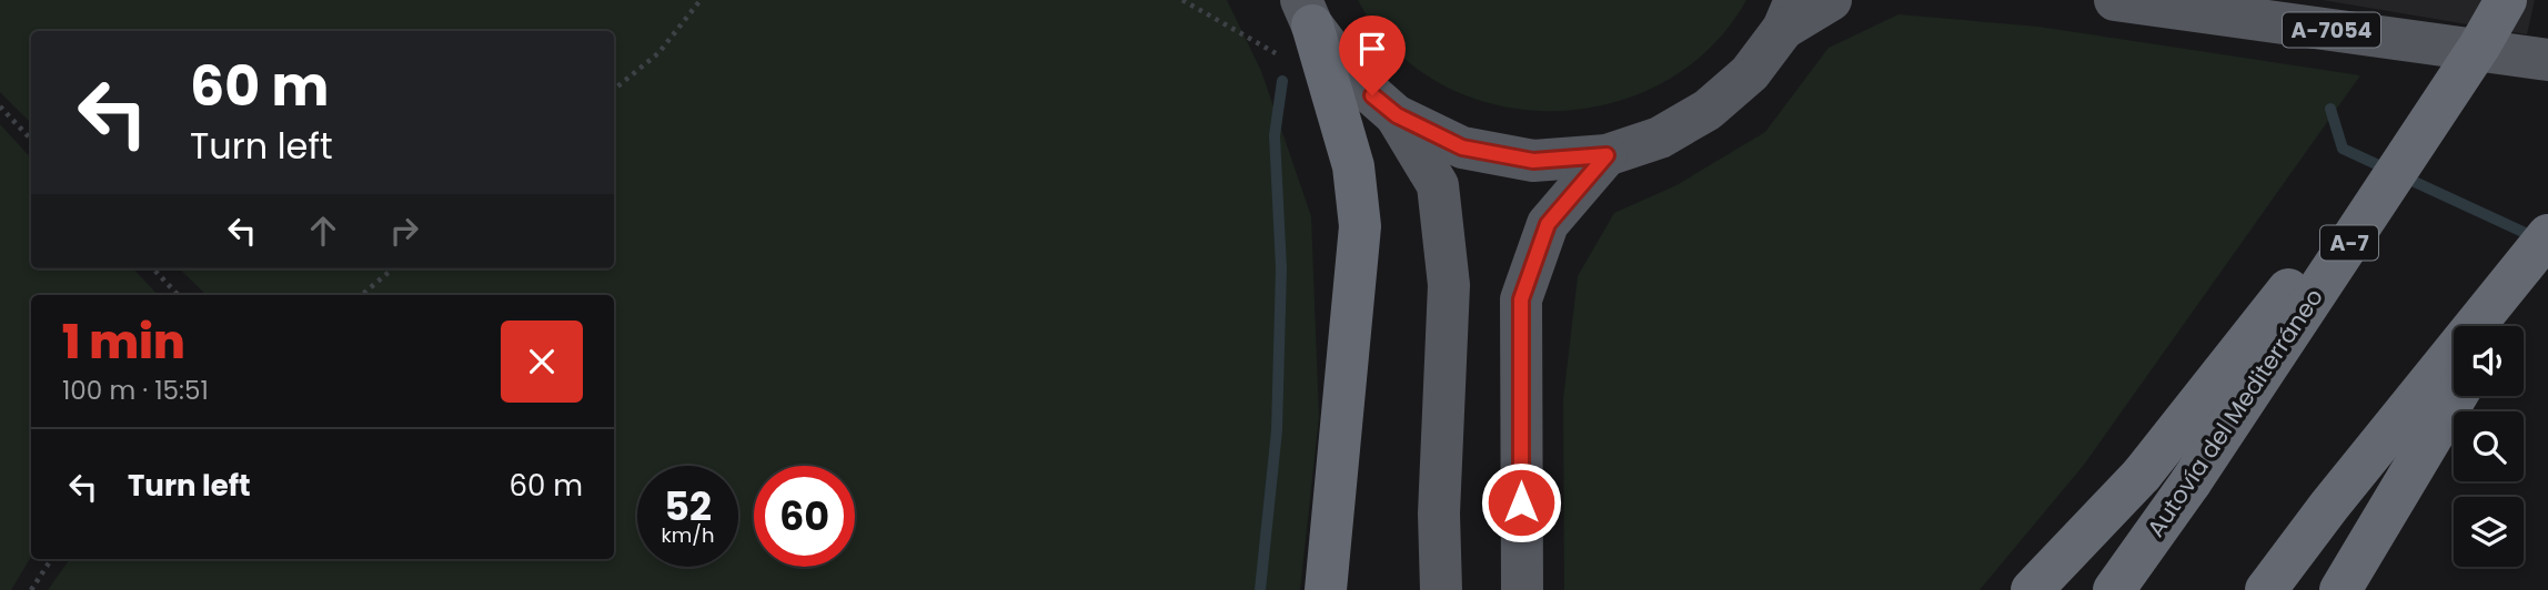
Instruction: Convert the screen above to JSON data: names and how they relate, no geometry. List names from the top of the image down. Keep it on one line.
{"streets":{"highway":["A-7","Autovía del Mediterráneo"],"main road":["A-7054"]},"page":{"turn":["60 m","Turn left"],"heading":["1 min","100 m · 15:51"],"list":[{"name":"Turn left","value":"60 m"}],"speed":"52 km/h","limit":"60"}}
